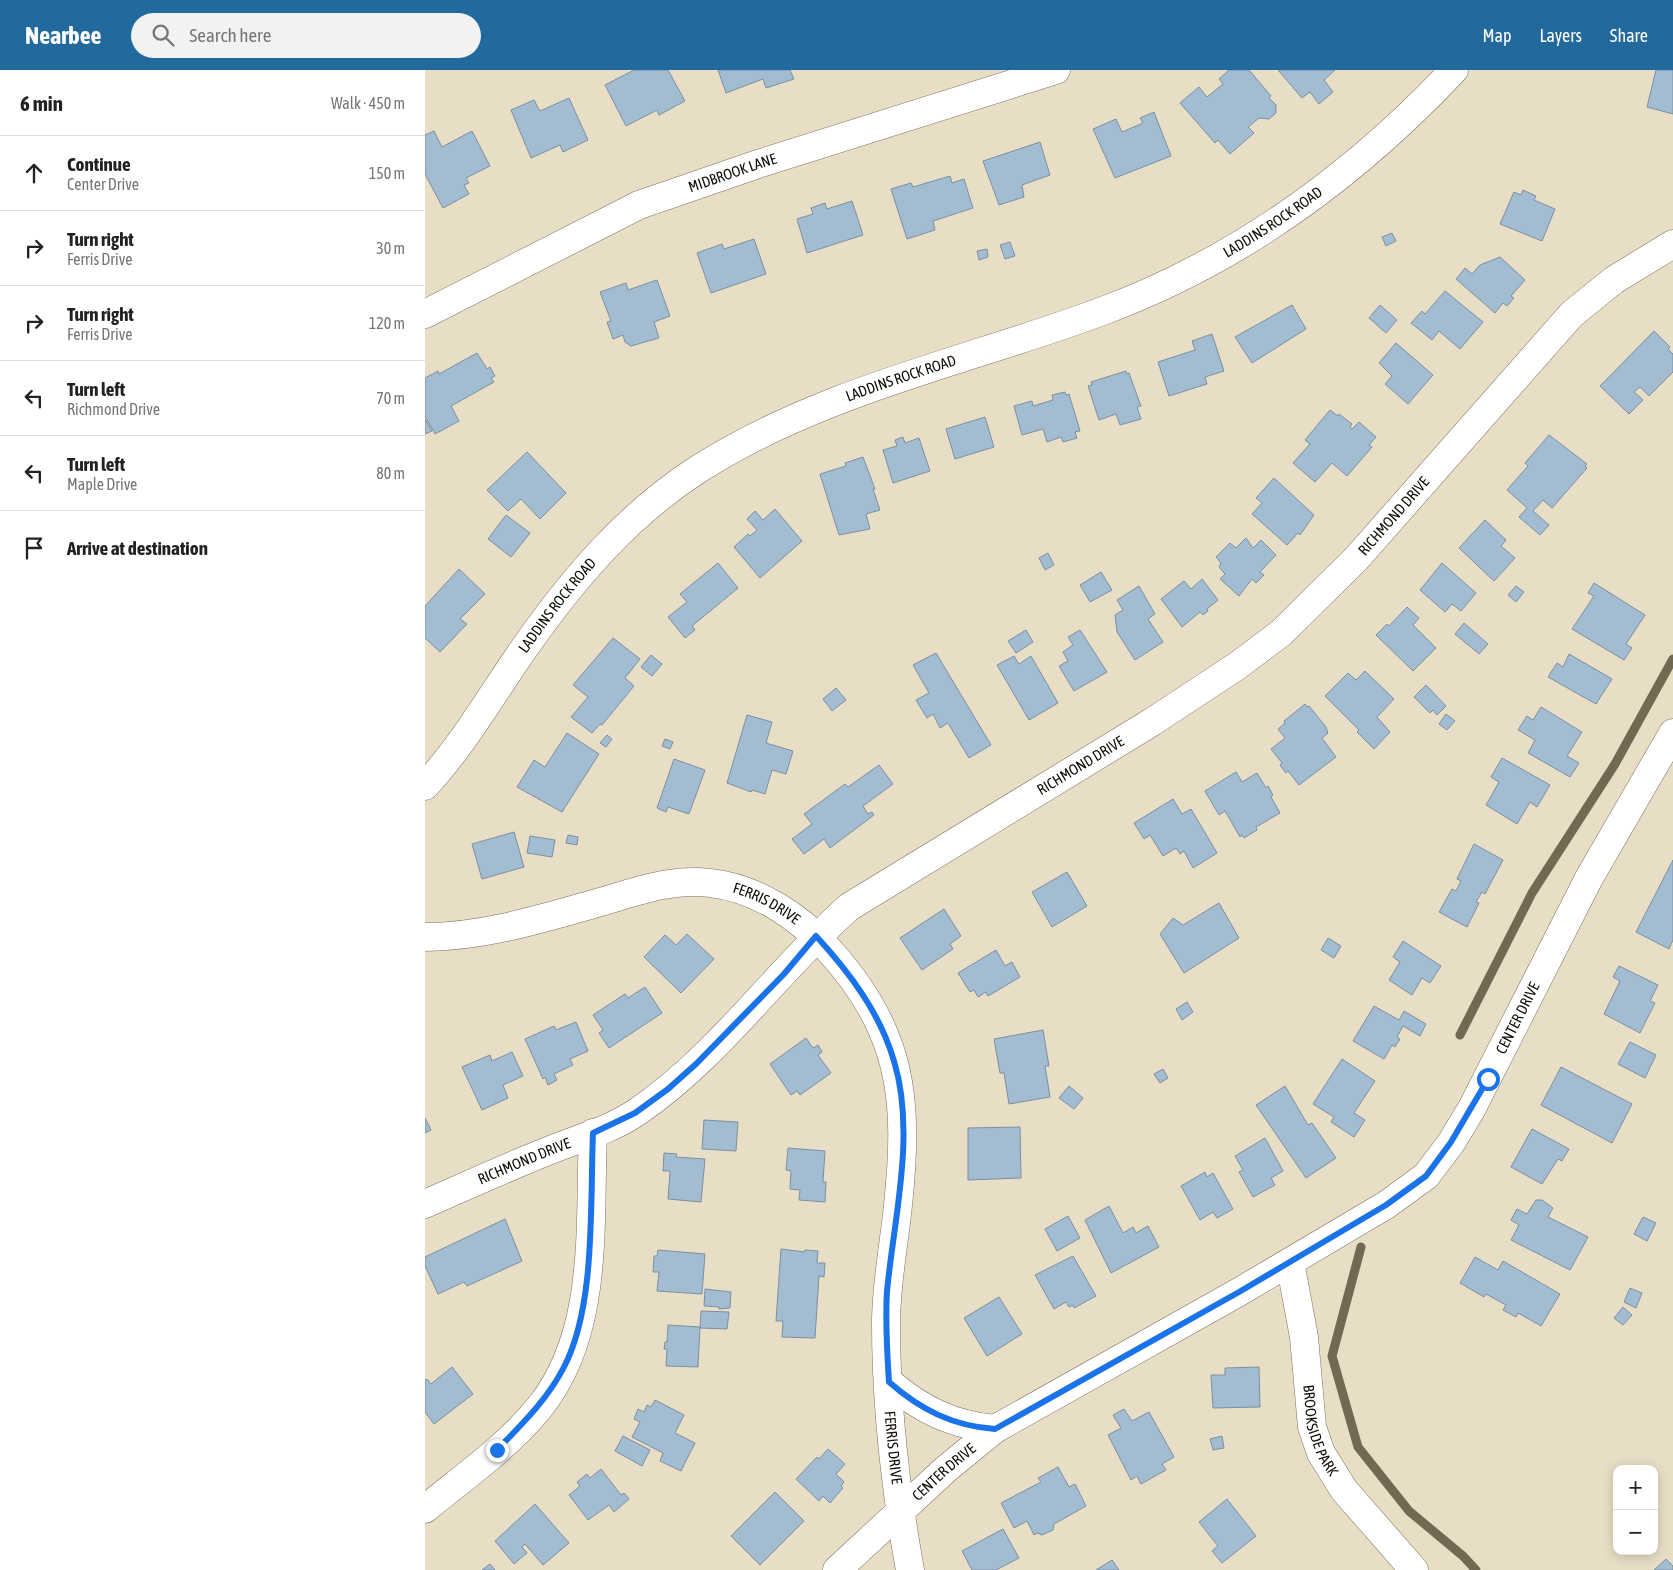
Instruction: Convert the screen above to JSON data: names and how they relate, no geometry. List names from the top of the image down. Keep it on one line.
{"streets":{"street":["MIDBROOK LANE","LADDINS ROCK ROAD","RICHMOND DRIVE","FERRIS DRIVE","CENTER DRIVE","BROOKSIDE PARK"]},"crossings":[["RICHMOND DRIVE","FERRIS DRIVE"],["FERRIS DRIVE","CENTER DRIVE"],["CENTER DRIVE","BROOKSIDE PARK"]],"page":{"header":"Nearbee","search":"Search here","nav":["Map","Layers","Share"],"heading":["6 min","Walk · 450 m"],"list":[["Continue","Center Drive","150 m"],["Turn right","Ferris Drive","30 m"],["Turn right","Ferris Drive","120 m"],["Turn left","Richmond Drive","70 m"],["Turn left","Maple Drive","80 m"],"Arrive at destination"],"map_buttons":["+","−"]}}
